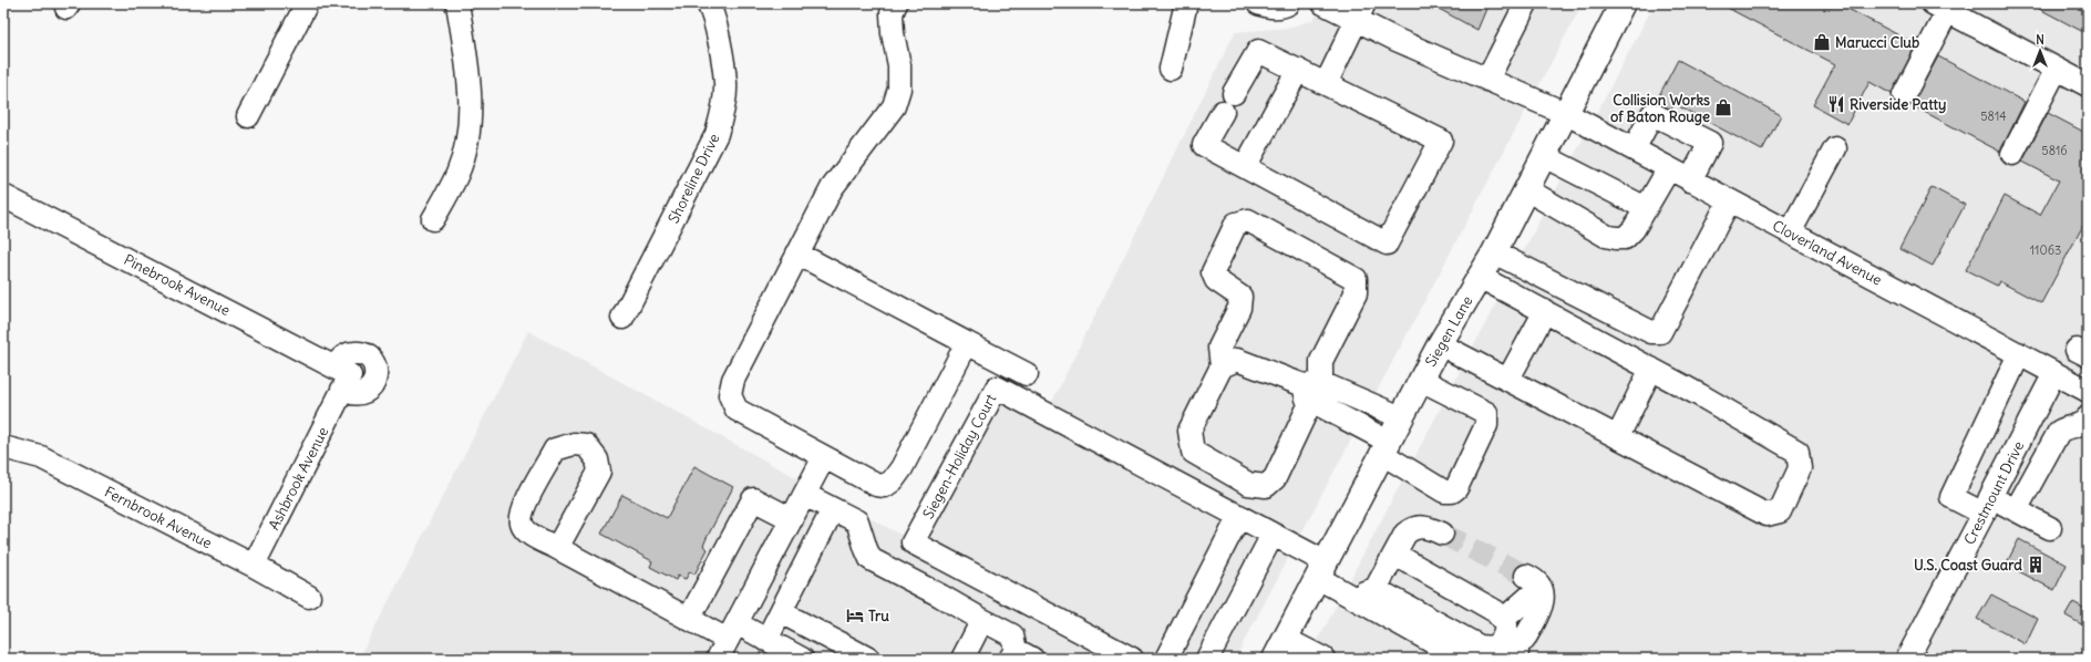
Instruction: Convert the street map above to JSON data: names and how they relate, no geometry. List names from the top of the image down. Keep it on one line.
{"streets":{"main road":["Siegen Lane"],"street":["Shoreline Drive","Cloverland Avenue","Pinebrook Avenue","Siegen-Holiday Court","Ashbrook Avenue","Crestmount Drive","Fernbrook Avenue"]},"crossings":[["Cloverland Avenue","Siegen Lane"],["Cloverland Avenue","Crestmount Drive"],["Pinebrook Avenue","Ashbrook Avenue"],["Siegen Lane","Siegen-Holiday Court"],["Ashbrook Avenue","Fernbrook Avenue"]],"places":{"shop":["Marucci Club","Collision Works of Baton Rouge"],"restaurant":["Riverside Patty"],"building":["U.S. Coast Guard"],"hotel":["Tru"]},"house_numbers":["5814","5816","11063"],"north":"top"}
